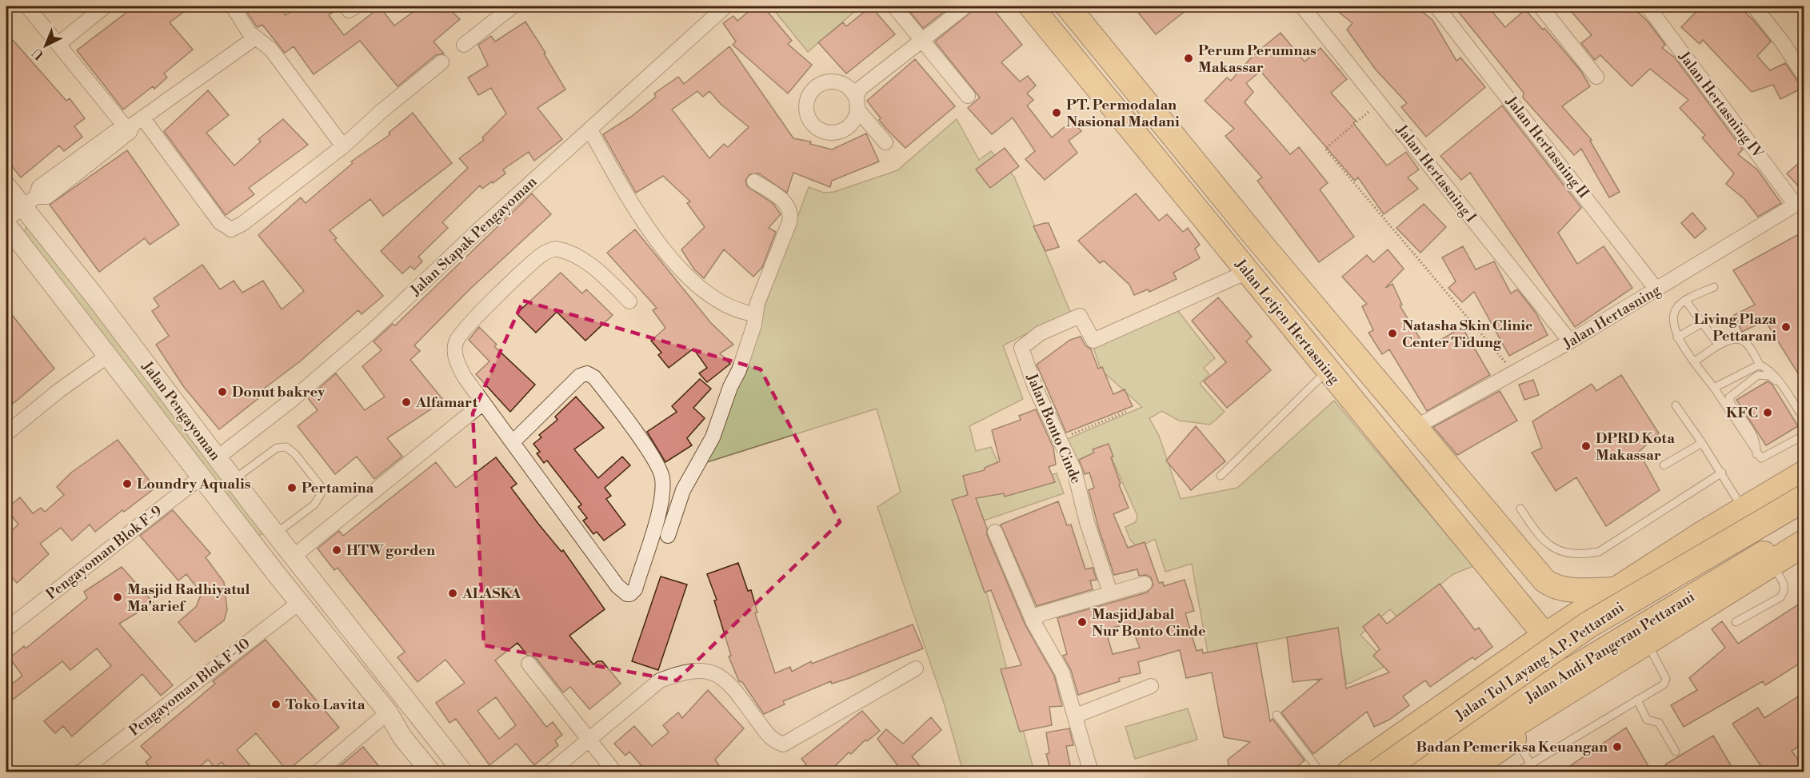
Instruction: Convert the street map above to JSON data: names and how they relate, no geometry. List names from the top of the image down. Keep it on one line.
{"streets":{"highway":["Jalan Andi Pangeran Pettarani","Jalan Tol Layang A.P. Pettarani"],"main road":["Jalan Letjen Hertasning"],"street":["Jalan Hertasning IV","Jalan Hertasning II","Jalan Hertasning I","Jalan Stapak Pengayoman","Jalan Hertasning","Jalan Pengayoman","Jalan Bonto Cinde","Pengayoman Blok F-9","Pengayoman Blok F-10"]},"crossings":[["Jalan Hertasning IV","Jalan Hertasning"],["Jalan Hertasning II","Jalan Hertasning"],["Jalan Hertasning I","Jalan Hertasning"],["Jalan Stapak Pengayoman","Jalan Pengayoman"],["Jalan Hertasning","Jalan Letjen Hertasning"],["Jalan Letjen Hertasning","Jalan Bonto Cinde"],["Jalan Letjen Hertasning","Jalan Andi Pangeran Pettarani"],["Jalan Pengayoman","Pengayoman Blok F-9"],["Jalan Pengayoman","Pengayoman Blok F-10"]],"places":["Perum Perumnas Makassar","PT. Permodalan Nasional Madani","Living Plaza Pettarani","Natasha Skin Clinic Center Tidung","Donut bakrey","Alfamart","KFC","DPRD Kota Makassar","Loundry Aqualis","Pertamina","HTW gorden","ALASKA","Masjid Radhiyatul Ma'arief","Masjid Jabal Nur Bonto Cinde","Toko Lavita","Badan Pemeriksa Keuangan"],"north":"bottom left"}
